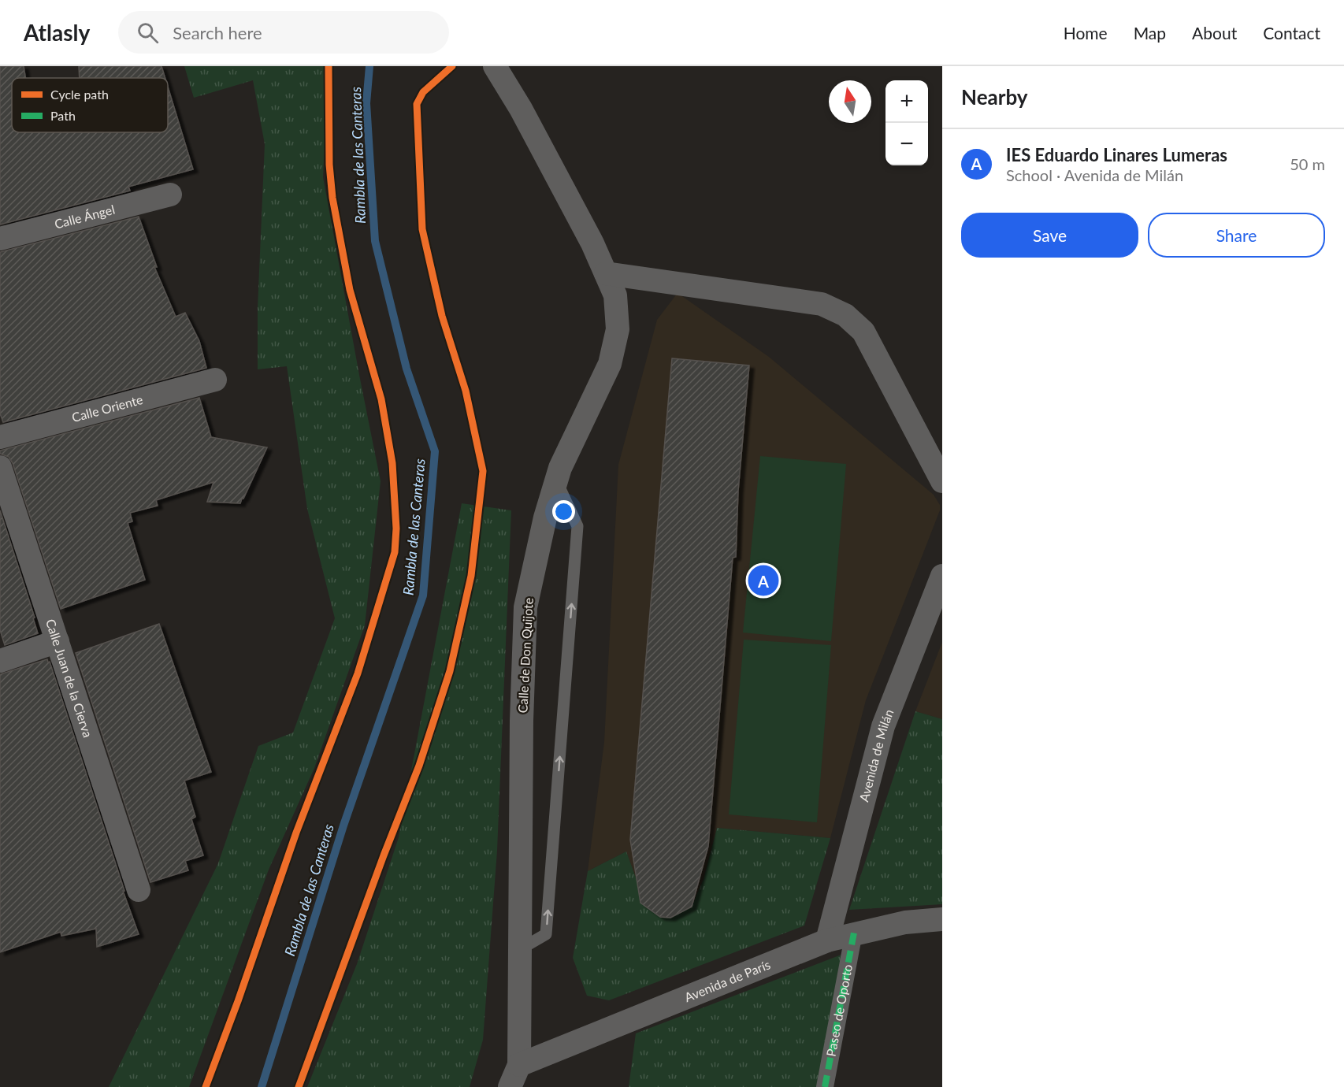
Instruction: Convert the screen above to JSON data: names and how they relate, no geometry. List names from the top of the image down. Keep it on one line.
{"streets":{"street":["Calle Ángel","Calle Oriente","Calle de Don Quijote","Calle Juan de la Cierva","Avenida de Milán","Avenida de París","Paseo de Oporto"]},"crossings":[["Calle de Don Quijote","Avenida de París"],["Avenida de Milán","Avenida de París"],["Avenida de París","Paseo de Oporto"]],"water":["Rambla de las Canteras"],"legend":["Cycle path","Path"],"north":"top","page":{"header":"Atlasly","search":"Search here","nav":["Home","Map","About","Contact"],"heading":"Nearby","map_buttons":["+","−"],"list":[{"mark":"A","name":"IES Eduardo Linares Lumeras","note":"School · Avenida de Milán","value":"50 m"}],"buttons":["Save","Share"],"pins":"A"}}
